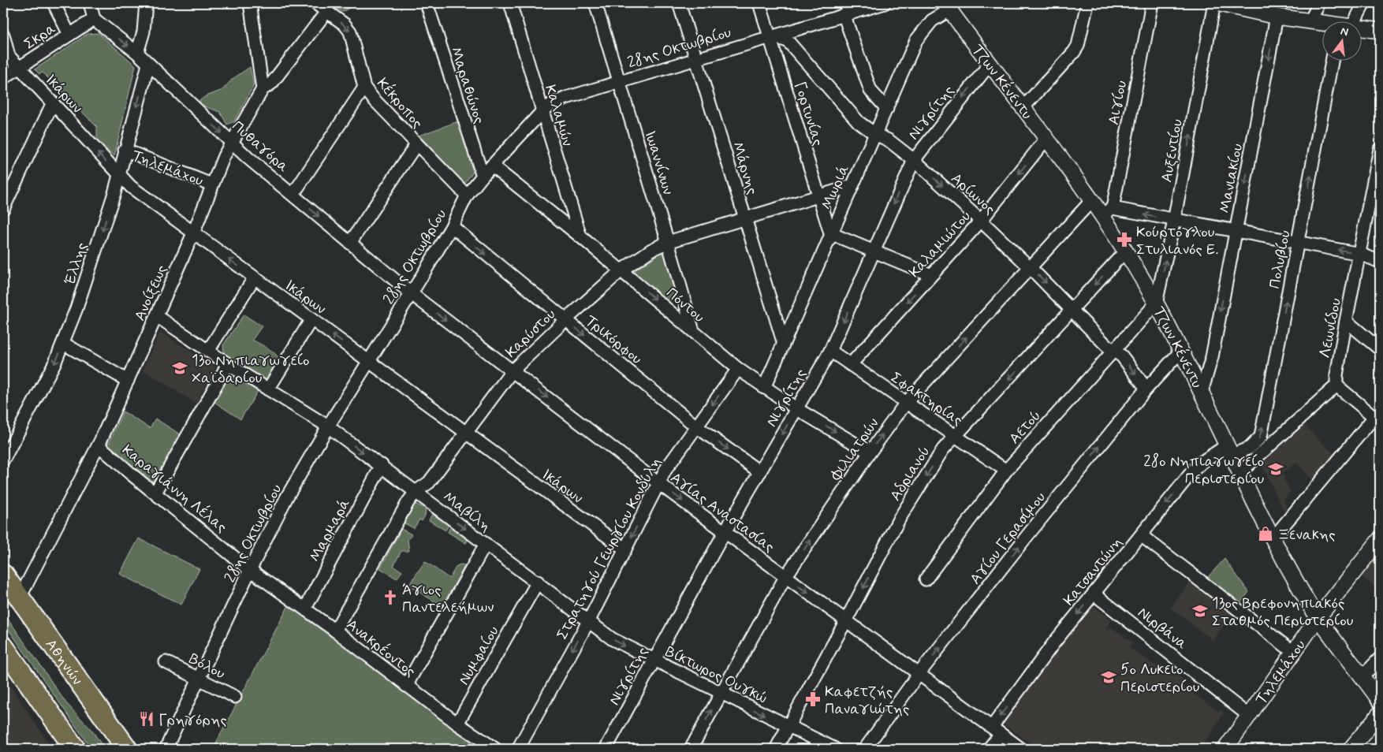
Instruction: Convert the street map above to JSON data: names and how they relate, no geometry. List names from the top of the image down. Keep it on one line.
{"streets":{"highway":["Αθηνών"],"street":["Σκρα","28ης Οκτωβρίου","Τζων Κένεντυ","Μαραθώνος","Ικάρων","Κέκροπος","Αιγίου","Νιγρίτης","Γορτυνίας","Καλαμών","Πυθαγόρα","Αυξεντίου","Ιωαννίνων","Τηλεμάχου","Μάρνης","Μανιακίου","Μωριά","Αρίωνος","Καλαμιώτου","Πολυβίου","Έλλης","Ανοίξεως","Πόντου","Λεωνίδου","Καρύστου","Τρικόρφου","Σφακτηρίας","Αετού","Φιλιατρών","Αδριανού","Καραγιάννη Λέλας","Μαβίλη","Αγίας Αναστασίας","Μαρμαρά","Αγίου Γερασίμου","Στρατηγού Γεωργίου Κονδύλη","Κατσαντώνη","Νιρβάνα","Ανακρέοντος","Νυμφαίου","Βόλου","Βίκτωρος Ουγκώ"]},"crossings":[["Σκρα","Ικάρων"],["Σκρα","Πυθαγόρα"],["28ης Οκτωβρίου","Μαραθώνος"],["28ης Οκτωβρίου","Ικάρων"],["28ης Οκτωβρίου","Κέκροπος"],["28ης Οκτωβρίου","Γορτυνίας"],["28ης Οκτωβρίου","Καλαμών"],["28ης Οκτωβρίου","Πυθαγόρα"],["28ης Οκτωβρίου","Ιωαννίνων"],["28ης Οκτωβρίου","Μάρνης"],["28ης Οκτωβρίου","Αρίωνος"],["28ης Οκτωβρίου","Πόντου"],["28ης Οκτωβρίου","Τρικόρφου"],["28ης Οκτωβρίου","Καραγιάννη Λέλας"],["28ης Οκτωβρίου","Μαβίλη"],["28ης Οκτωβρίου","Αγίας Αναστασίας"],["28ης Οκτωβρίου","Ανακρέοντος"],["28ης Οκτωβρίου","Βόλου"],["Τζων Κένεντυ","Αιγίου"],["Τζων Κένεντυ","Νιγρίτης"],["Τζων Κένεντυ","Αυξεντίου"],["Τζων Κένεντυ","Τηλεμάχου"],["Τζων Κένεντυ","Μανιακίου"],["Τζων Κένεντυ","Μωριά"],["Τζων Κένεντυ","Καλαμιώτου"],["Τζων Κένεντυ","Πολυβίου"],["Τζων Κένεντυ","Αετού"],["Τζων Κένεντυ","Φιλιατρών"],["Τζων Κένεντυ","Αδριανού"],["Τζων Κένεντυ","Αγίου Γερασίμου"],["Τζων Κένεντυ","Κατσαντώνη"],["Ικάρων","Έλλης"],["Ικάρων","Ανοίξεως"],["Ικάρων","Καρύστου"],["Ικάρων","Στρατηγού Γεωργίου Κονδύλη"],["Κέκροπος","Ανοίξεως"],["Νιγρίτης","Αρίωνος"],["Νιγρίτης","Πόντου"],["Νιγρίτης","Τρικόρφου"],["Νιγρίτης","Σφακτηρίας"],["Νιγρίτης","Αγίας Αναστασίας"],["Νιγρίτης","Βίκτωρος Ουγκώ"],["Γορτυνίας","Μωριά"],["Γορτυνίας","Αρίωνος"],["Γορτυνίας","Καρύστου"],["Καλαμών","Πόντου"],["Πυθαγόρα","Έλλης"],["Πυθαγόρα","Ανοίξεως"],["Πυθαγόρα","Αγίας Αναστασίας"],["Αυξεντίου","Αετού"],["Ιωαννίνων","Πόντου"],["Ιωαννίνων","Καρύστου"],["Τηλεμάχου","Έλλης"],["Τηλεμάχου","Ανοίξεως"],["Τηλεμάχου","Νιρβάνα"],["Μάρνης","Μωριά"],["Μάρνης","Καρύστου"],["Μωριά","Αρίωνος"],["Μωριά","Πόντου"],["Μωριά","Καρύστου"],["Αρίωνος","Καλαμιώτου"],["Αρίωνος","Αετού"],["Αρίωνος","Φιλιατρών"],["Αρίωνος","Αδριανού"],["Αρίωνος","Αγίου Γερασίμου"],["Καλαμιώτου","Σφακτηρίας"],["Πολυβίου","Κατσαντώνη"],["Ανοίξεως","Καραγιάννη Λέλας"],["Ανοίξεως","Μαβίλη"],["Ανοίξεως","Αθηνών"],["Πόντου","Καρύστου"],["Πόντου","Φιλιατρών"],["Πόντου","Στρατηγού Γεωργίου Κονδύλη"],["Καρύστου","Τρικόρφου"],["Καρύστου","Μαβίλη"],["Καρύστου","Αγίας Αναστασίας"],["Καρύστου","Ανακρέοντος"],["Τρικόρφου","Στρατηγού Γεωργίου Κονδύλη"],["Σφακτηρίας","Αετού"],["Σφακτηρίας","Φιλιατρών"],["Σφακτηρίας","Αδριανού"],["Φιλιατρών","Αγίας Αναστασίας"],["Φιλιατρών","Βίκτωρος Ουγκώ"],["Αδριανού","Αγίας Αναστασίας"],["Αδριανού","Βίκτωρος Ουγκώ"],["Καραγιάννη Λέλας","Ανακρέοντος"],["Μαβίλη","Μαρμαρά"],["Μαβίλη","Στρατηγού Γεωργίου Κονδύλη"],["Μαβίλη","Νυμφαίου"],["Μαβίλη","Βίκτωρος Ουγκώ"],["Αγίας Αναστασίας","Αγίου Γερασίμου"],["Αγίας Αναστασίας","Στρατηγού Γεωργίου Κονδύλη"],["Αγίας Αναστασίας","Κατσαντώνη"],["Μαρμαρά","Ανακρέοντος"],["Στρατηγού Γεωργίου Κονδύλη","Βίκτωρος Ουγκώ"],["Κατσαντώνη","Νιρβάνα"],["Ανακρέοντος","Νυμφαίου"]],"one_way":["Νιγρίτης","Πυθαγόρα","Αυξεντίου","Μανιακίου","Καλαμιώτου","Πολυβίου","Έλλης","Πόντου","Τρικόρφου","Φιλιατρών","Αδριανού","Αγίας Αναστασίας","Αγίου Γερασίμου","Στρατηγού Γεωργίου Κονδύλη","Κατσαντώνη","Βίκτωρος Ουγκώ"],"places":{"pharmacy":["Κούρτογλου Στυλιανός Ε.","Καφετζής Παναγιώτης"],"school or university":["13ο Νηπιαγωγείο Χαϊδαρίου","28ο Νηπιαγωγείο Περιστερίου","13ος Βρεφονηπιακός Σταθμός Περιστερίου","5ο Λυκειο Περιστερίου"],"shop":["Ξενακης"],"church":["Άγιος Παντελεήμων"],"restaurant":["Γρηγόρης"]},"north":"top"}
